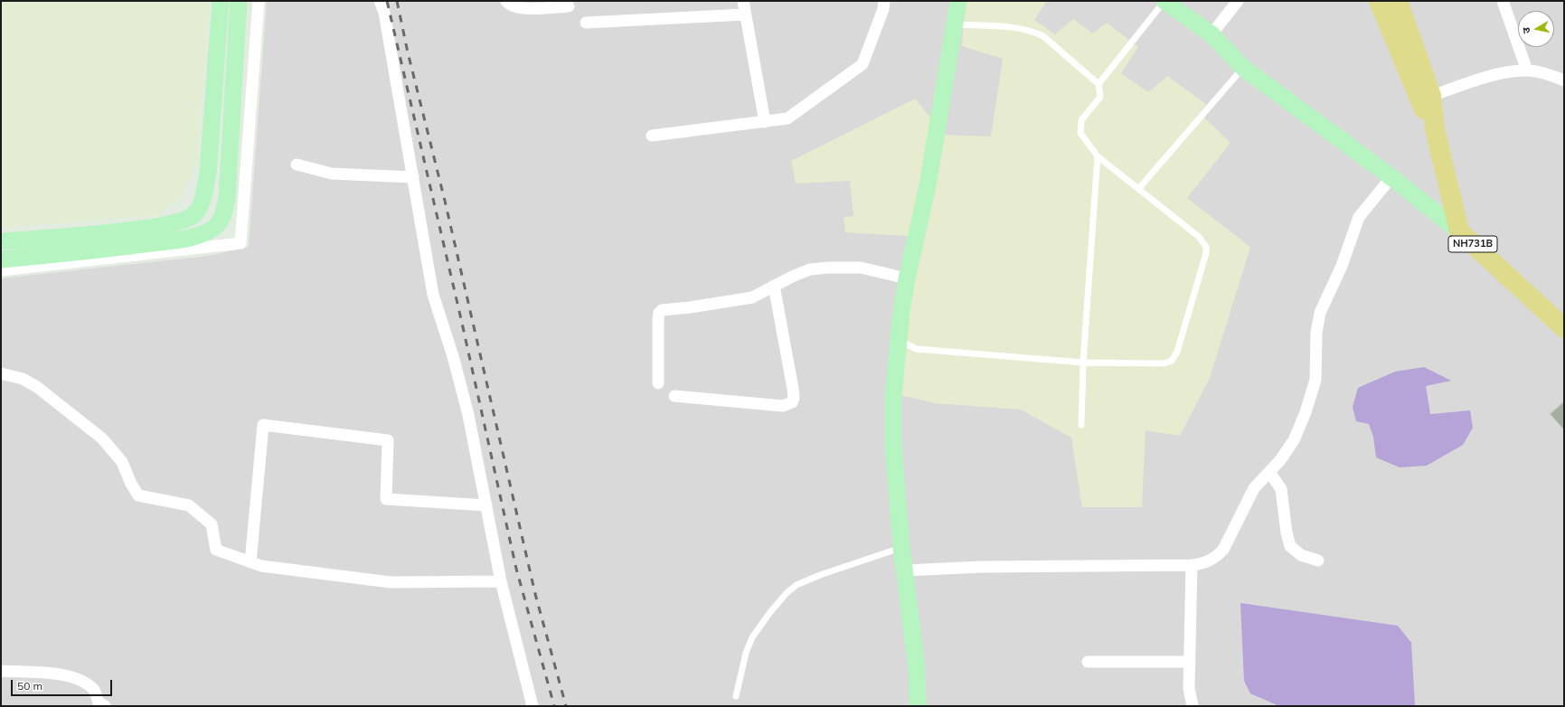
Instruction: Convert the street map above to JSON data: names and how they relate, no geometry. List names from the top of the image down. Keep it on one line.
{"streets":{"highway":["NH731B"]},"scale_bar":"50 m","north":"left"}
